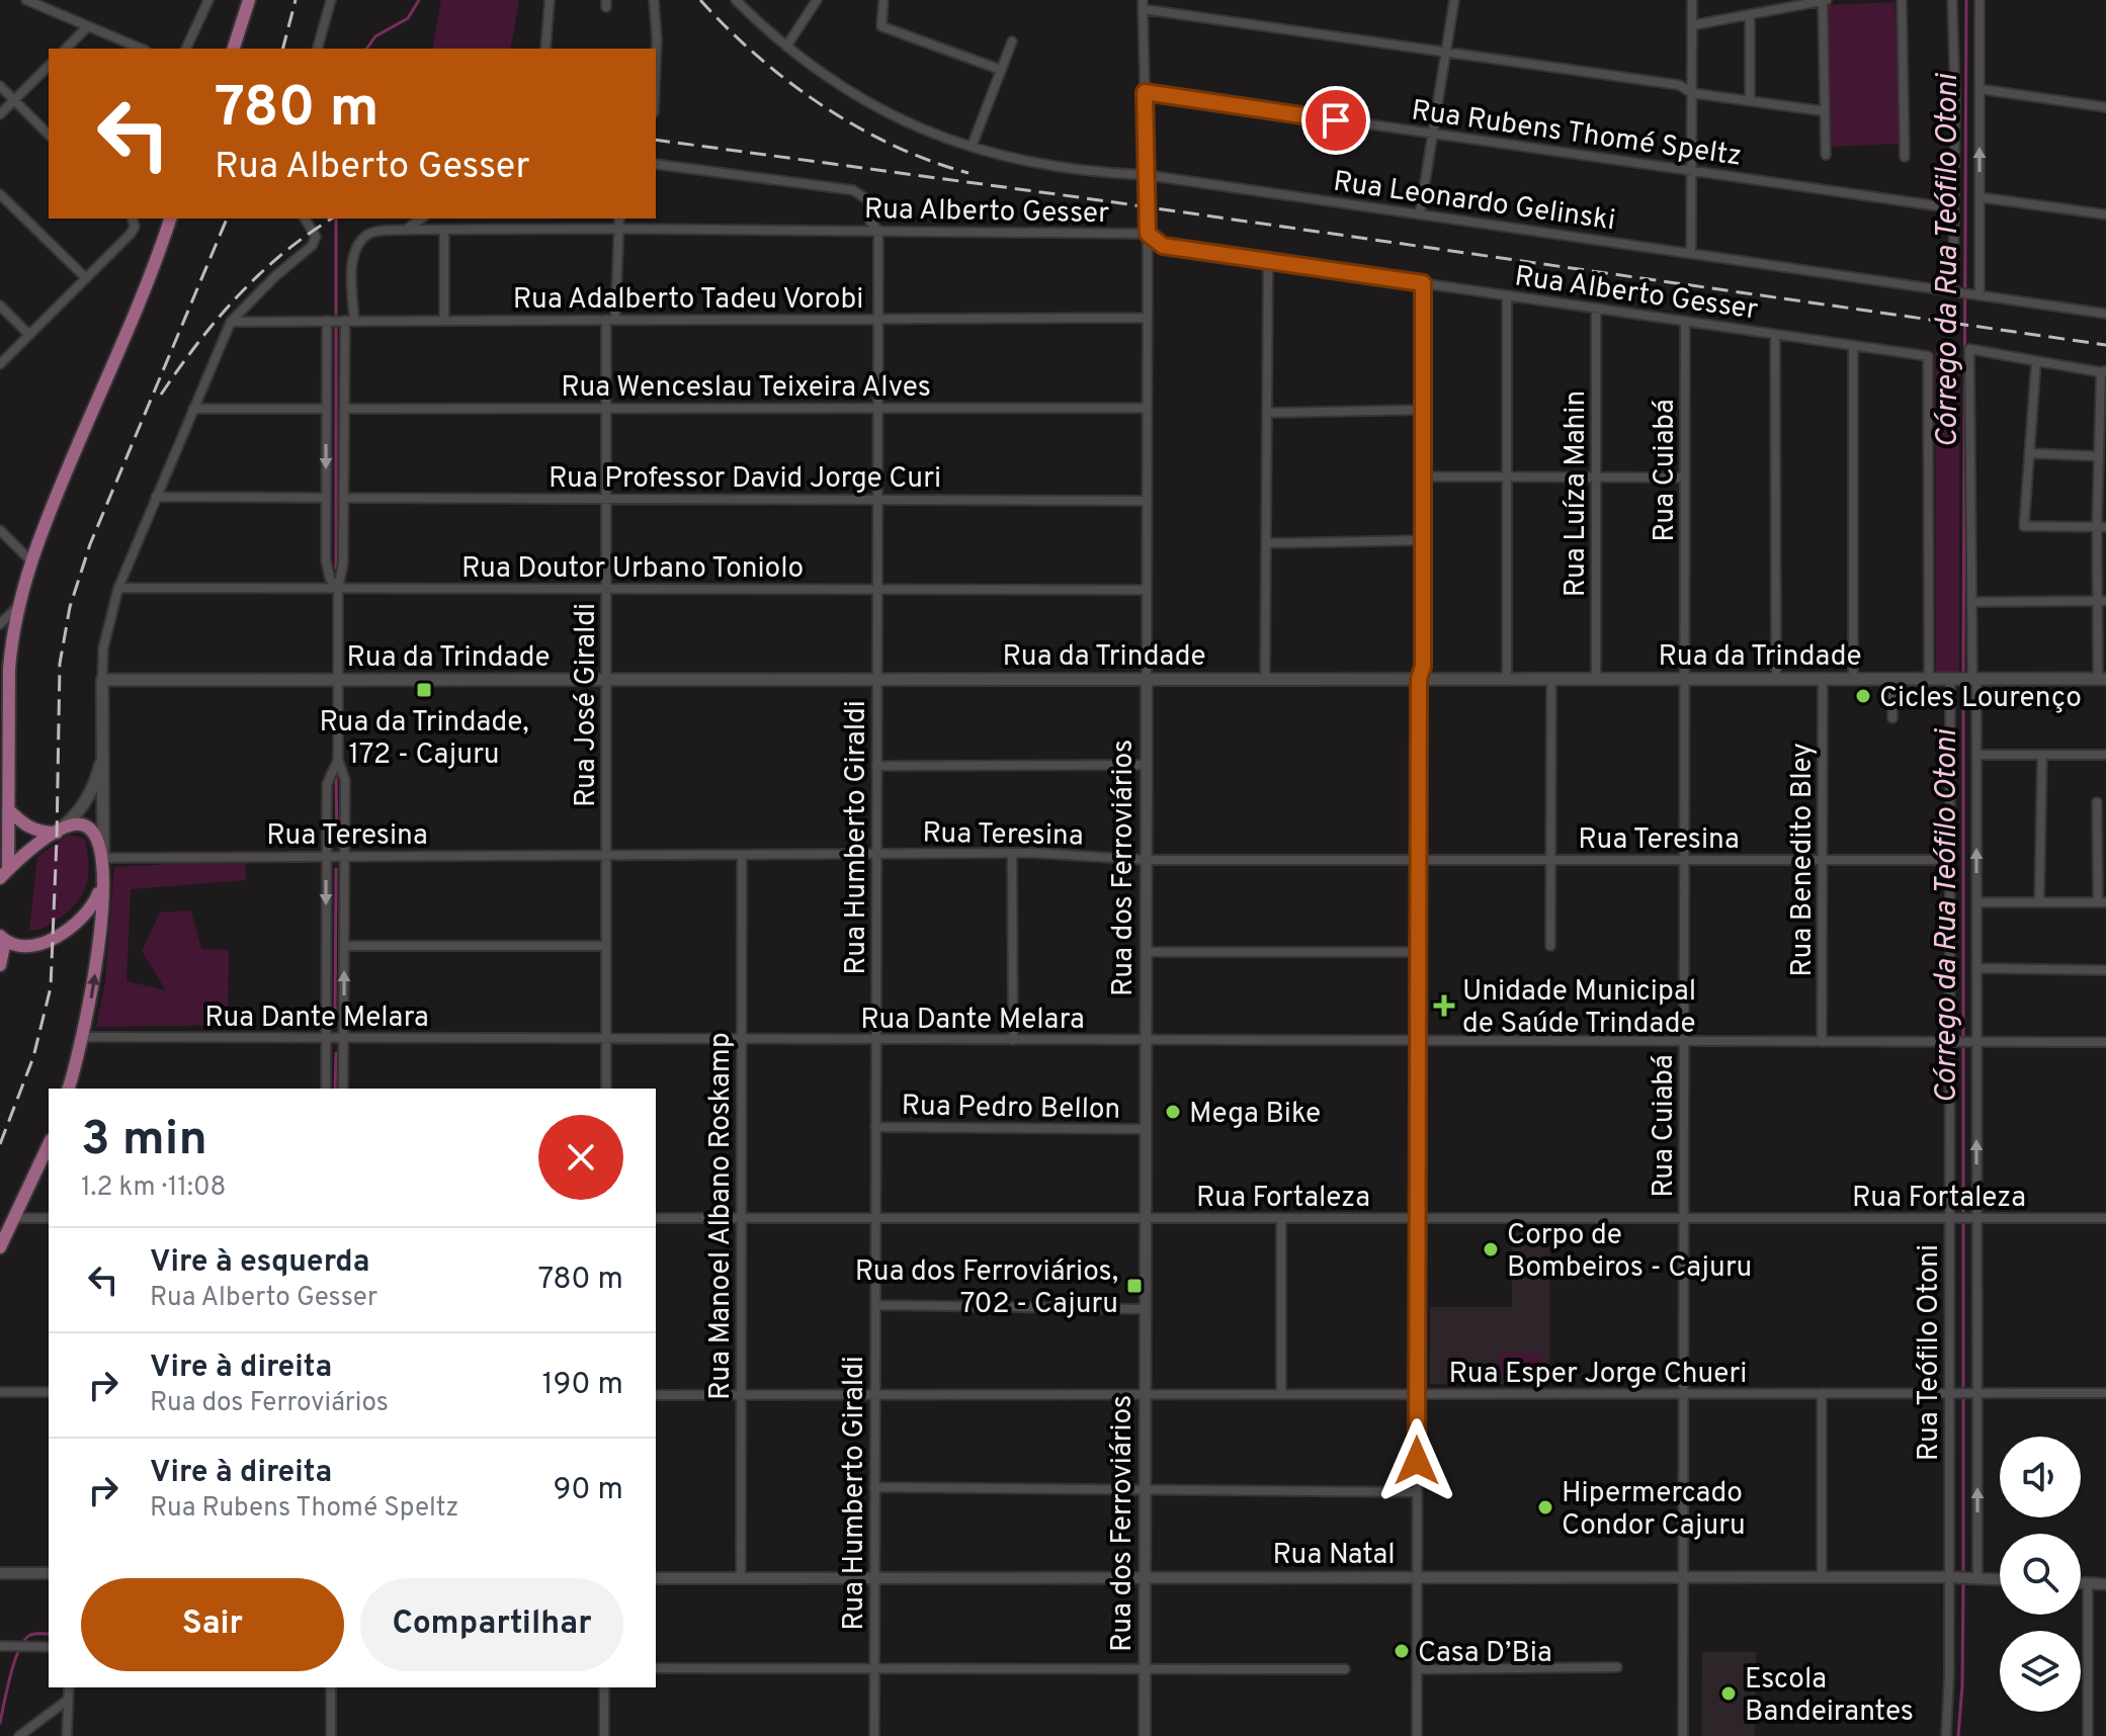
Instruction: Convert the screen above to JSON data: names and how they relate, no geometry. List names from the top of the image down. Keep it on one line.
{"streets":{"main road":["Rua da Trindade"],"street":["Rua Rubens Thomé Speltz","Rua Leonardo Gelinski","Rua Alberto Gesser","Rua Adalberto Tadeu Vorobi","Rua Wenceslau Teixeira Alves","Rua Cuiabá","Rua Professor David Jorge Curi","Rua Luíza Mahin","Rua Doutor Urbano Toniolo","Rua José Giraldi","Rua Teresina","Rua Humberto Giraldi","Rua Benedito Bley","Rua dos Ferroviários","Rua Dante Melara","Rua Pedro Bellon","Rua Fortaleza","Rua Manoel Albano Roskamp","Rua Teófilo Otoni","Rua Esper Jorge Chueri","Rua Natal"]},"crossings":[["Rua Rubens Thomé Speltz","Rua dos Ferroviários"],["Rua Leonardo Gelinski","Rua dos Ferroviários"],["Rua Alberto Gesser","Rua Adalberto Tadeu Vorobi"],["Rua Alberto Gesser","Rua Cuiabá"],["Rua Alberto Gesser","Rua Luíza Mahin"],["Rua Alberto Gesser","Rua da Trindade"],["Rua Alberto Gesser","Rua José Giraldi"],["Rua Alberto Gesser","Rua Humberto Giraldi"],["Rua Alberto Gesser","Rua dos Ferroviários"],["Rua Adalberto Tadeu Vorobi","Rua José Giraldi"],["Rua Adalberto Tadeu Vorobi","Rua Humberto Giraldi"],["Rua Adalberto Tadeu Vorobi","Rua dos Ferroviários"],["Rua Wenceslau Teixeira Alves","Rua José Giraldi"],["Rua Wenceslau Teixeira Alves","Rua Humberto Giraldi"],["Rua Wenceslau Teixeira Alves","Rua dos Ferroviários"],["Rua Cuiabá","Rua da Trindade"],["Rua Cuiabá","Rua Teresina"],["Rua Cuiabá","Rua Dante Melara"],["Rua Cuiabá","Rua Fortaleza"],["Rua Cuiabá","Rua Esper Jorge Chueri"],["Rua Cuiabá","Rua Natal"],["Rua Professor David Jorge Curi","Rua José Giraldi"],["Rua Professor David Jorge Curi","Rua Humberto Giraldi"],["Rua Professor David Jorge Curi","Rua dos Ferroviários"],["Rua Luíza Mahin","Rua da Trindade"],["Rua Doutor Urbano Toniolo","Rua José Giraldi"],["Rua Doutor Urbano Toniolo","Rua Humberto Giraldi"],["Rua Doutor Urbano Toniolo","Rua dos Ferroviários"],["Rua da Trindade","Rua José Giraldi"],["Rua da Trindade","Rua Humberto Giraldi"],["Rua da Trindade","Rua Benedito Bley"],["Rua da Trindade","Rua dos Ferroviários"],["Rua da Trindade","Rua Teófilo Otoni"],["Rua José Giraldi","Rua Teresina"],["Rua José Giraldi","Rua Dante Melara"],["Rua Teresina","Rua Humberto Giraldi"],["Rua Teresina","Rua Benedito Bley"],["Rua Teresina","Rua dos Ferroviários"],["Rua Teresina","Rua Manoel Albano Roskamp"],["Rua Teresina","Rua Teófilo Otoni"],["Rua Humberto Giraldi","Rua Dante Melara"],["Rua Humberto Giraldi","Rua Pedro Bellon"],["Rua Humberto Giraldi","Rua Fortaleza"],["Rua Humberto Giraldi","Rua Esper Jorge Chueri"],["Rua Humberto Giraldi","Rua Natal"],["Rua Benedito Bley","Rua Dante Melara"],["Rua dos Ferroviários","Rua Dante Melara"],["Rua dos Ferroviários","Rua Pedro Bellon"],["Rua dos Ferroviários","Rua Fortaleza"],["Rua dos Ferroviários","Rua Esper Jorge Chueri"],["Rua dos Ferroviários","Rua Natal"],["Rua Dante Melara","Rua Manoel Albano Roskamp"],["Rua Dante Melara","Rua Teófilo Otoni"],["Rua Fortaleza","Rua Manoel Albano Roskamp"],["Rua Fortaleza","Rua Teófilo Otoni"],["Rua Manoel Albano Roskamp","Rua Esper Jorge Chueri"],["Rua Manoel Albano Roskamp","Rua Natal"],["Rua Teófilo Otoni","Rua Esper Jorge Chueri"],["Rua Teófilo Otoni","Rua Natal"]],"water":["Córrego da Rua Teófilo Otoni"],"places":{"transit":["Rua da Trindade, 172 - Cajuru","Rua dos Ferroviários, 702 - Cajuru"],"other":["Cicles Lourenço","Mega Bike","Corpo de Bombeiros - Cajuru","Hipermercado Condor Cajuru","Casa D’Bia","Escola Bandeirantes"],"health":["Unidade Municipal de Saúde Trindade"]},"page":{"turn":["780 m","Rua Alberto Gesser"],"heading":["3 min","1.2 km · 11:08"],"list":[{"name":"Vire à esquerda","note":"Rua Alberto Gesser","value":"780 m"},{"name":"Vire à direita","note":"Rua dos Ferroviários","value":"190 m"},{"name":"Vire à direita","note":"Rua Rubens Thomé Speltz","value":"90 m"}],"buttons":["Sair","Compartilhar"]}}
